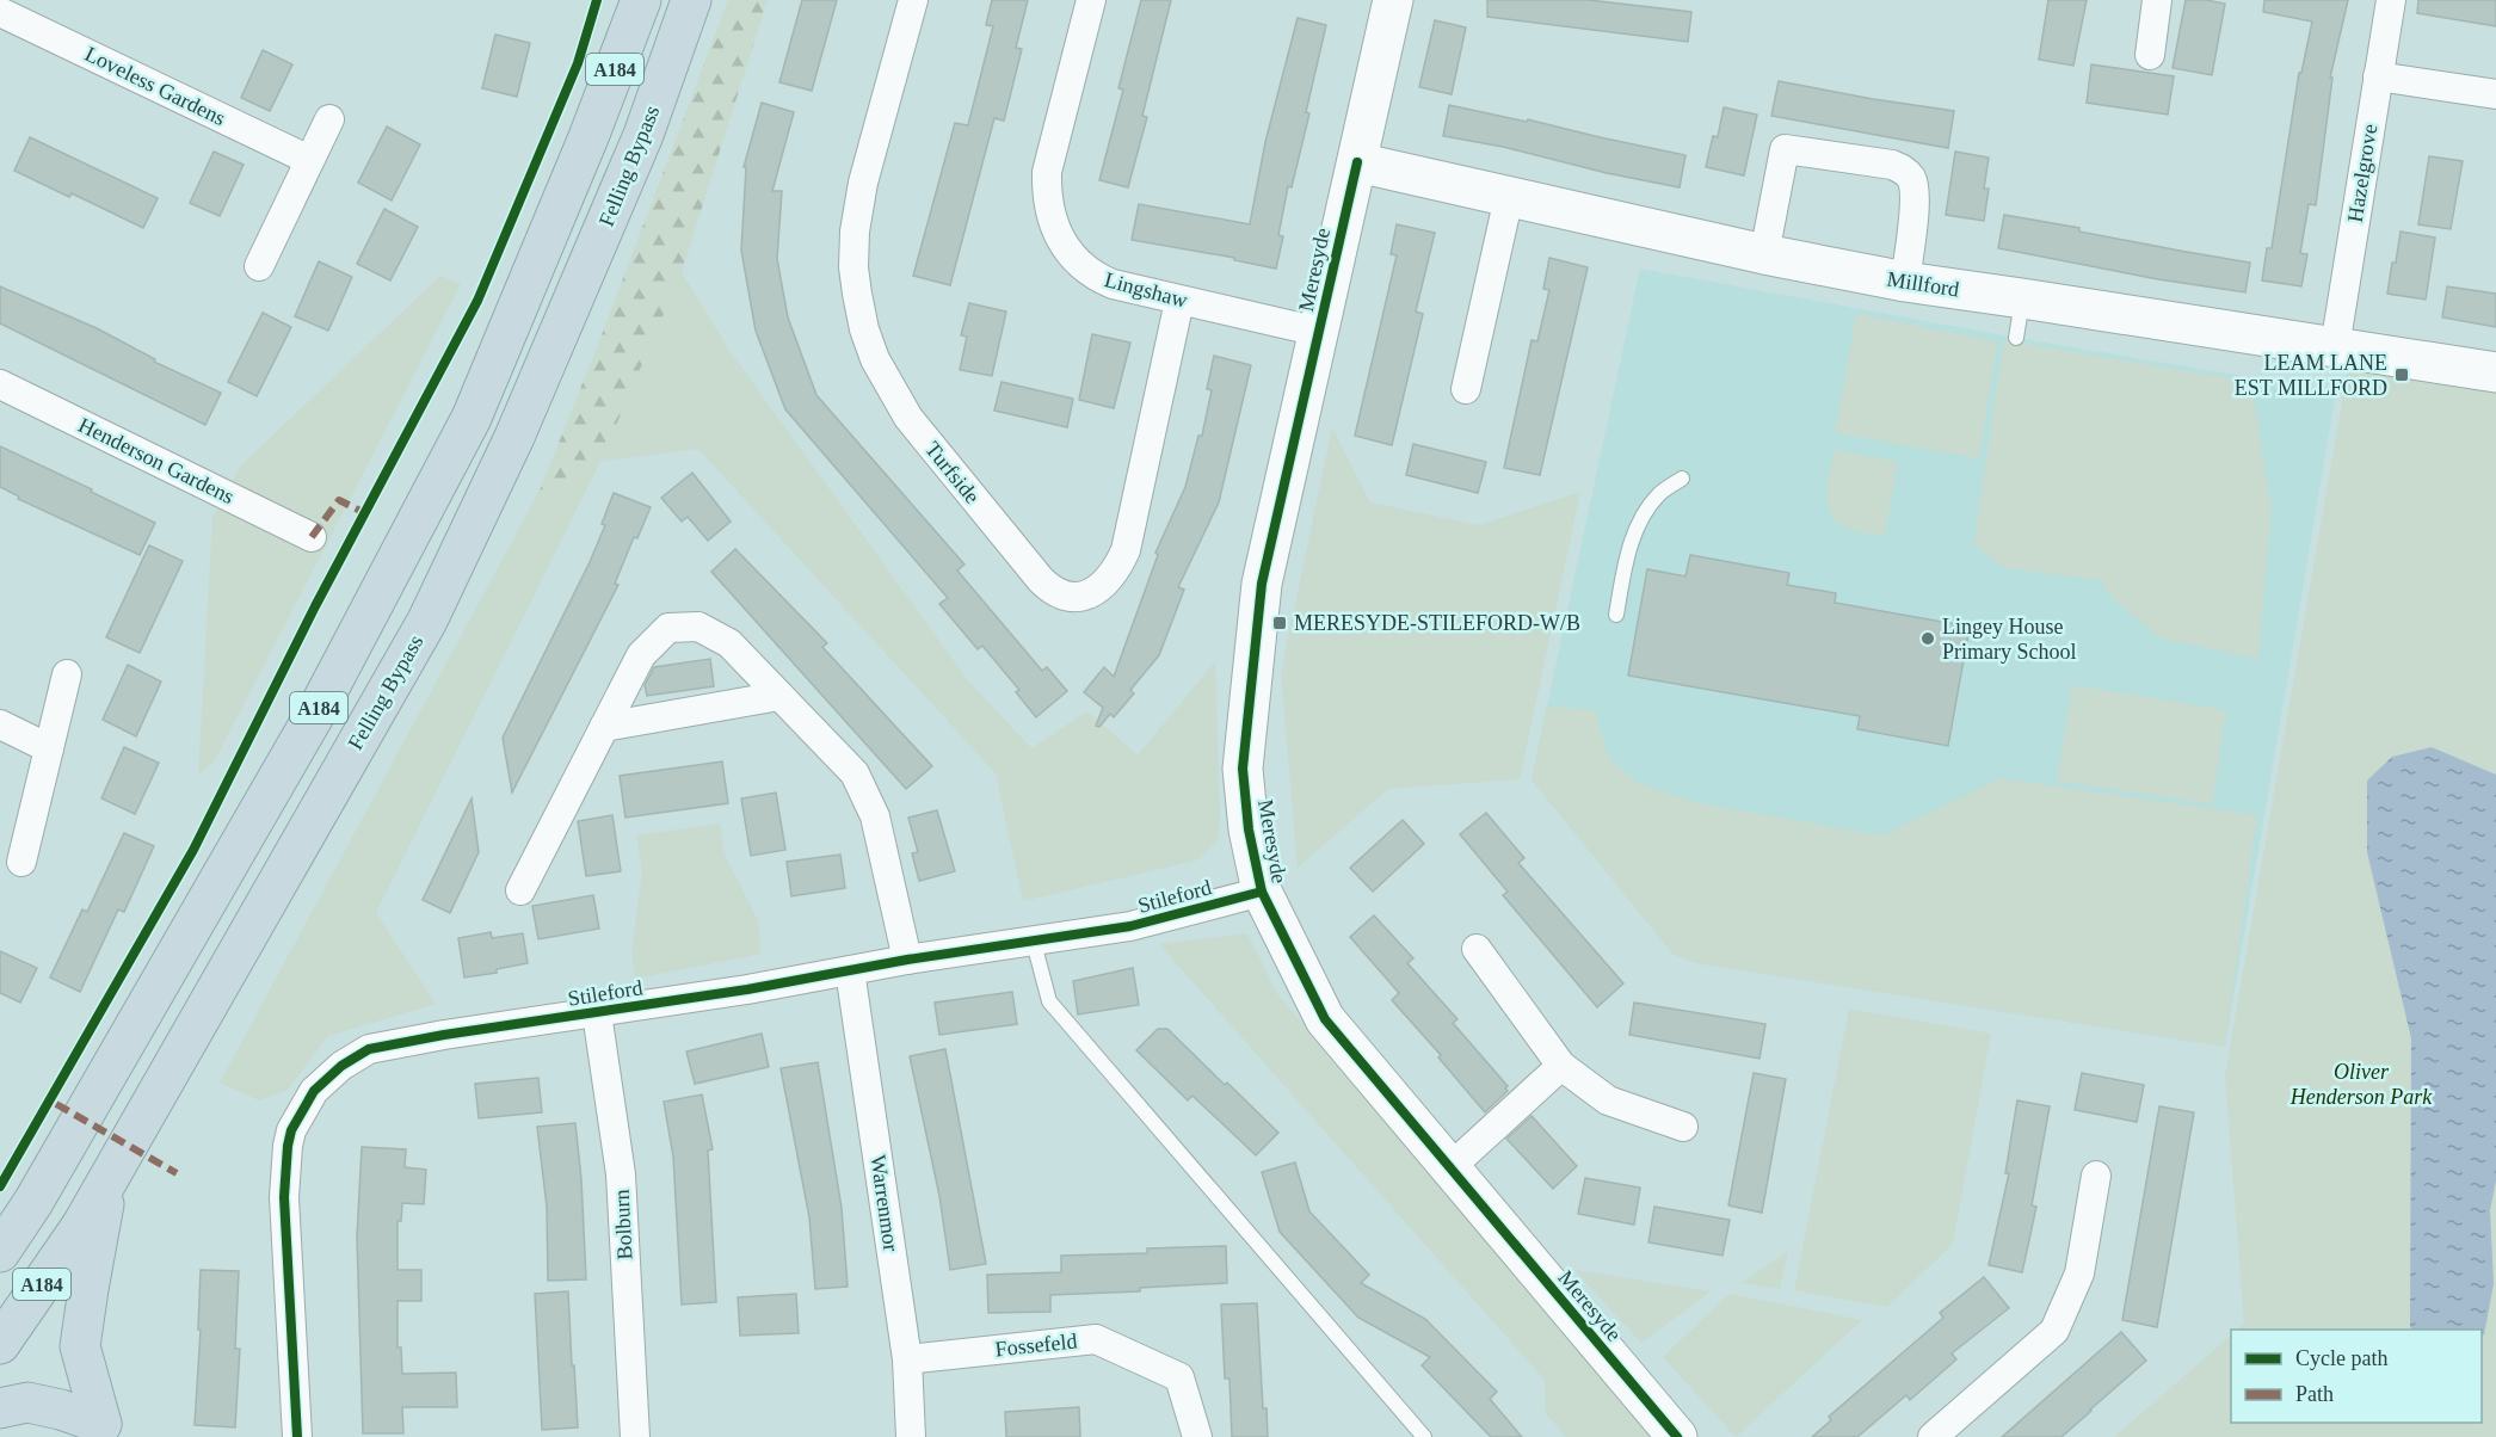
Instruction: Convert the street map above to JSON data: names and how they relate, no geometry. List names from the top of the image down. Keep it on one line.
{"streets":{"highway":["A184","Felling Bypass"],"street":["Loveless Gardens","Hazelgrove","Meresyde","Millford","Lingshaw","Henderson Gardens","Turfside","Stileford","Warrenmor","Bolburn","Fossefeld"]},"crossings":[["Hazelgrove","Millford"],["Meresyde","Millford"],["Meresyde","Lingshaw"],["Meresyde","Stileford"],["Lingshaw","Turfside"],["Stileford","Warrenmor"],["Stileford","Bolburn"],["Warrenmor","Fossefeld"]],"parks":["Oliver Henderson Park"],"places":{"transit":["LEAM LANE EST MILLFORD","MERESYDE-STILEFORD-W/B"],"other":["Lingey House Primary School"]},"legend":["Cycle path","Path"]}
